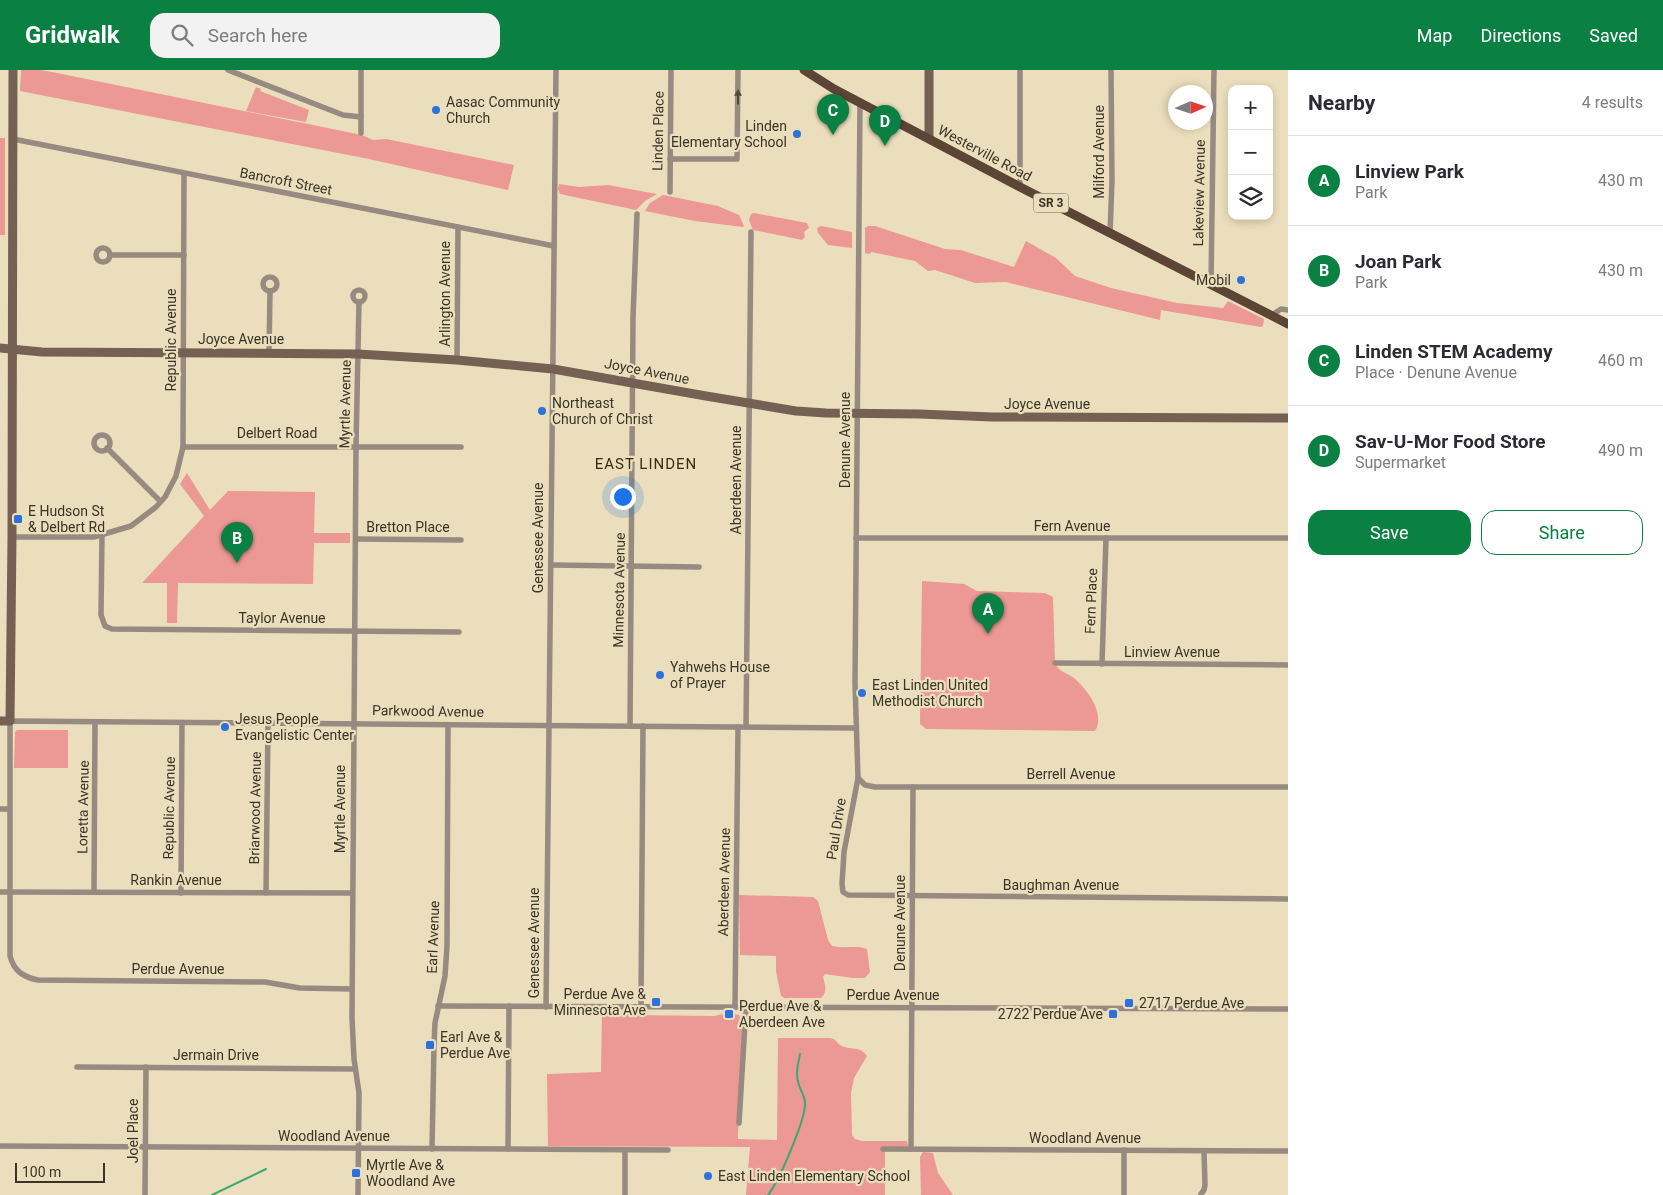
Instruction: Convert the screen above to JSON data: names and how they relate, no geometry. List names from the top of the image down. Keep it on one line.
{"streets":{"main road":["Westerville Road","SR 3"],"street":["Linden Place","Milford Avenue","Bancroft Street","Lakeview Avenue","Arlington Avenue","Joyce Avenue","Republic Avenue","Myrtle Avenue","Delbert Road","Denune Avenue","Aberdeen Avenue","Fern Avenue","Bretton Place","Genessee Avenue","Minnesota Avenue","Fern Place","Taylor Avenue","Linview Avenue","Parkwood Avenue","Berrell Avenue","Loretta Avenue","Briarwood Avenue","Paul Drive","Rankin Avenue","Baughman Avenue","Earl Avenue","Perdue Avenue","Jermain Drive","Joel Place","Woodland Avenue"]},"crossings":[["Milford Avenue","Westerville Road"],["Westerville Road","Lakeview Avenue"],["Westerville Road","Denune Avenue"],["Bancroft Street","Arlington Avenue"],["Bancroft Street","Republic Avenue"],["Bancroft Street","Genessee Avenue"],["Arlington Avenue","Joyce Avenue"],["Joyce Avenue","Republic Avenue"],["Joyce Avenue","Myrtle Avenue"],["Joyce Avenue","Denune Avenue"],["Joyce Avenue","Aberdeen Avenue"],["Joyce Avenue","Genessee Avenue"],["Joyce Avenue","Minnesota Avenue"],["Republic Avenue","Delbert Road"],["Republic Avenue","Parkwood Avenue"],["Republic Avenue","Rankin Avenue"],["Myrtle Avenue","Delbert Road"],["Myrtle Avenue","Bretton Place"],["Myrtle Avenue","Taylor Avenue"],["Myrtle Avenue","Parkwood Avenue"],["Myrtle Avenue","Rankin Avenue"],["Myrtle Avenue","Perdue Avenue"],["Myrtle Avenue","Jermain Drive"],["Myrtle Avenue","Woodland Avenue"],["Denune Avenue","Fern Avenue"],["Denune Avenue","Parkwood Avenue"],["Denune Avenue","Berrell Avenue"],["Denune Avenue","Paul Drive"],["Denune Avenue","Baughman Avenue"],["Denune Avenue","Perdue Avenue"],["Denune Avenue","Woodland Avenue"],["Aberdeen Avenue","Parkwood Avenue"],["Aberdeen Avenue","Perdue Avenue"],["Fern Avenue","Fern Place"],["Genessee Avenue","Parkwood Avenue"],["Genessee Avenue","Perdue Avenue"],["Genessee Avenue","Woodland Avenue"],["Minnesota Avenue","Parkwood Avenue"],["Fern Place","Linview Avenue"],["Parkwood Avenue","Loretta Avenue"],["Parkwood Avenue","Briarwood Avenue"],["Parkwood Avenue","Earl Avenue"],["Berrell Avenue","Paul Drive"],["Loretta Avenue","Rankin Avenue"],["Briarwood Avenue","Rankin Avenue"],["Paul Drive","Baughman Avenue"],["Rankin Avenue","Perdue Avenue"],["Earl Avenue","Perdue Avenue"],["Earl Avenue","Woodland Avenue"],["Jermain Drive","Joel Place"],["Joel Place","Woodland Avenue"]],"districts":["EAST LINDEN"],"places":{"other":["Aasac Community Church","Linden Elementary School","Mobil","Northeast Church of Christ","Yahwehs House of Prayer","East Linden United Methodist Church","Jesus People Evangelistic Center","East Linden Elementary School"],"transit":["E Hudson St & Delbert Rd","Perdue Ave & Minnesota Ave","2717 Perdue Ave","Perdue Ave & Aberdeen Ave","2722 Perdue Ave","Earl Ave & Perdue Ave","Myrtle Ave & Woodland Ave"]},"scale_bar":"100 m","north":"right","page":{"header":"Gridwalk","search":"Search here","nav":["Map","Directions","Saved"],"heading":["Nearby","4 results"],"map_buttons":["+","−"],"pins":["C","D","B","A"],"list":[{"mark":"A","name":"Linview Park","note":"Park","value":"430 m"},{"mark":"B","name":"Joan Park","note":"Park","value":"430 m"},{"mark":"C","name":"Linden STEM Academy","note":"Place · Denune Avenue","value":"460 m"},{"mark":"D","name":"Sav-U-Mor Food Store","note":"Supermarket","value":"490 m"}],"buttons":["Save","Share"],"scale":"100 m"}}
